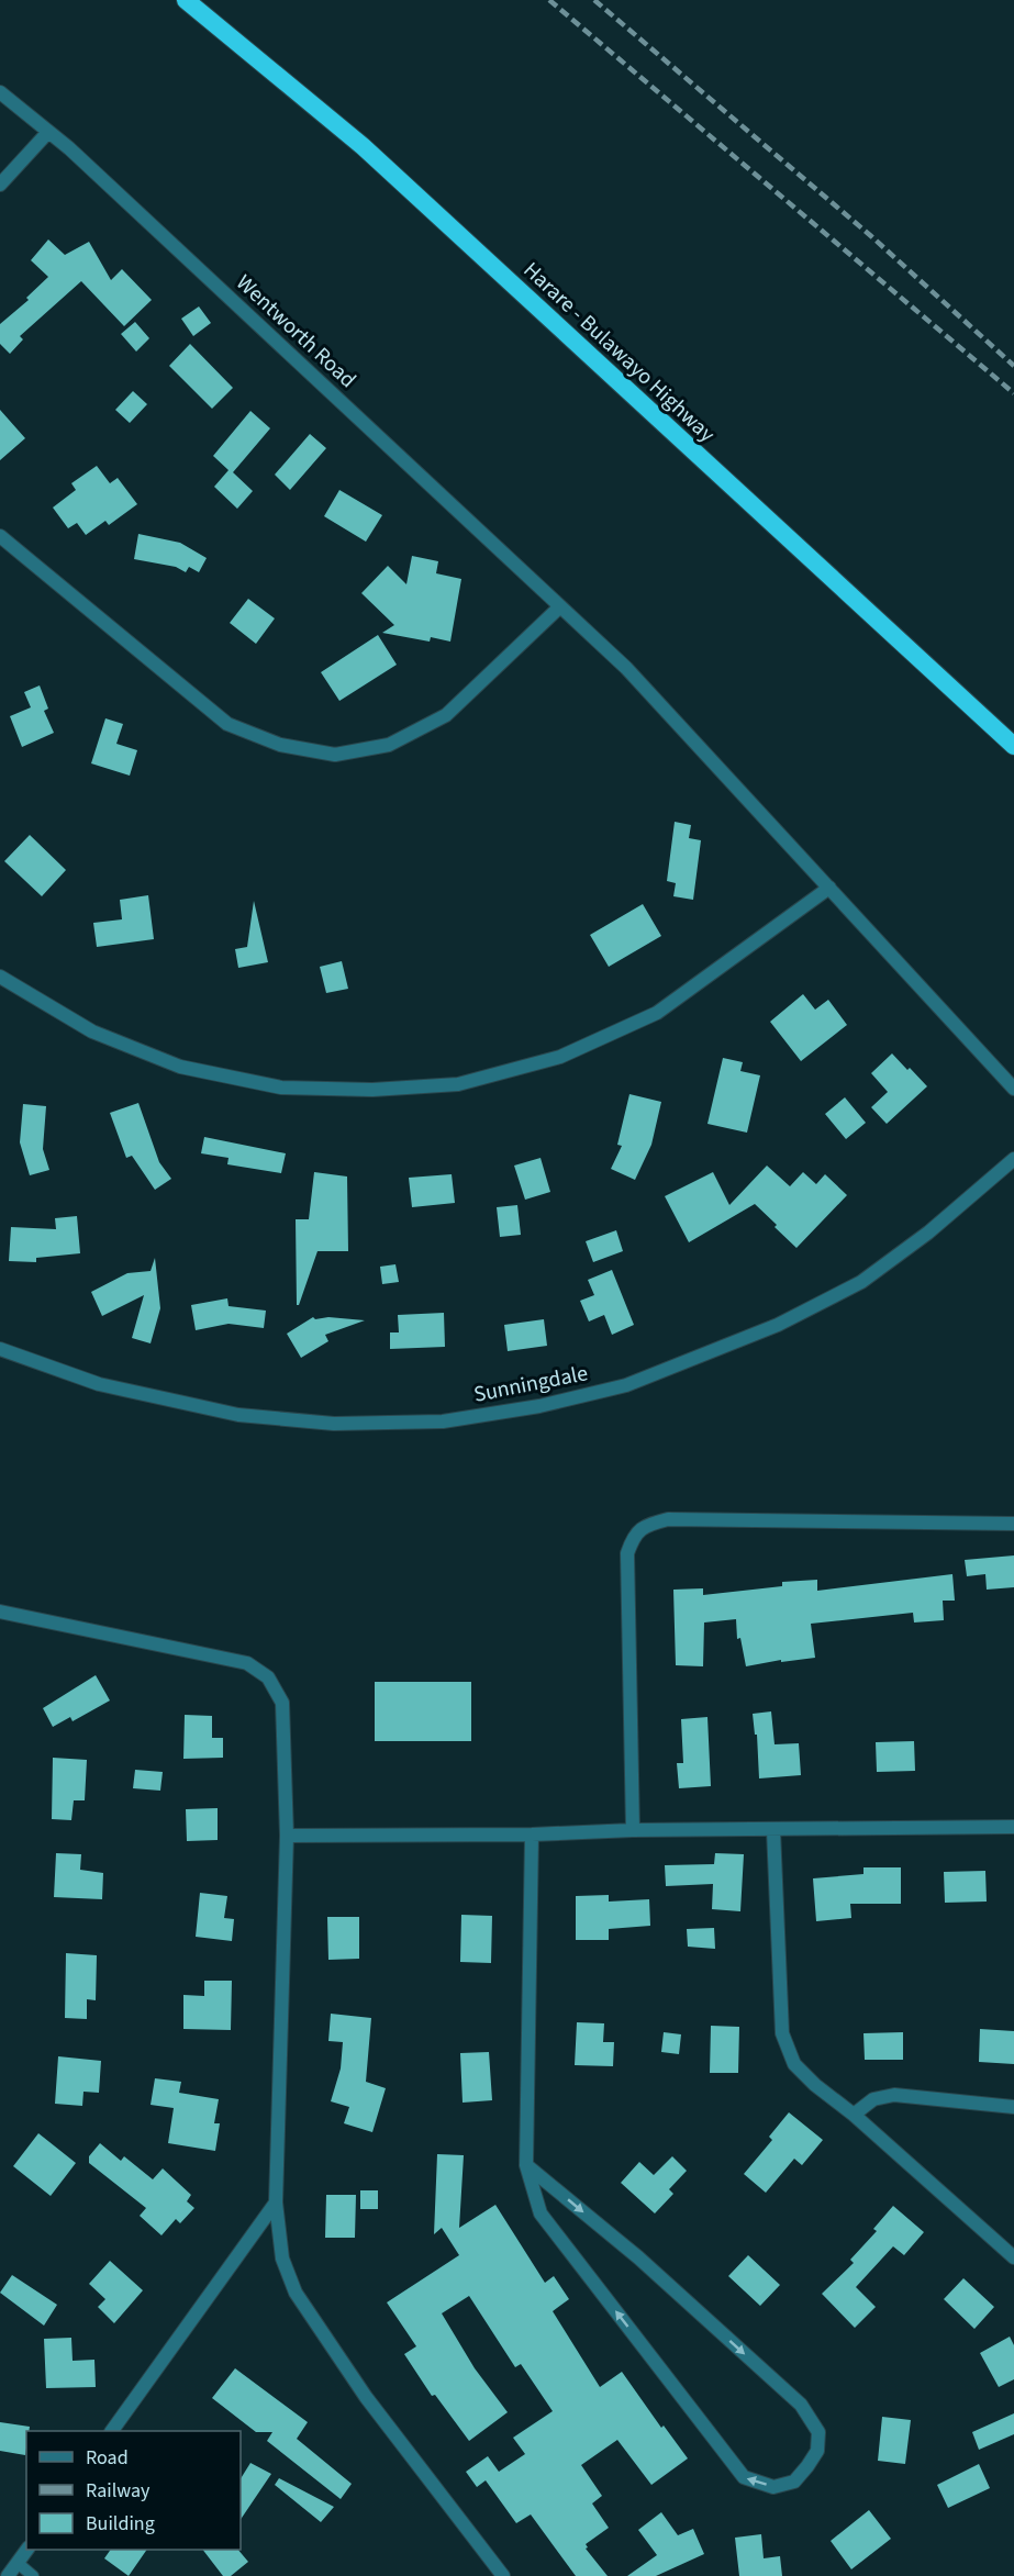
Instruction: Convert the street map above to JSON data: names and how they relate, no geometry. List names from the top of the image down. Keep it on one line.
{"streets":{"highway":["Harare - Bulawayo Highway"],"street":["Wentworth Road","Sunningdale"]},"legend":["Road","Railway","Building"]}
